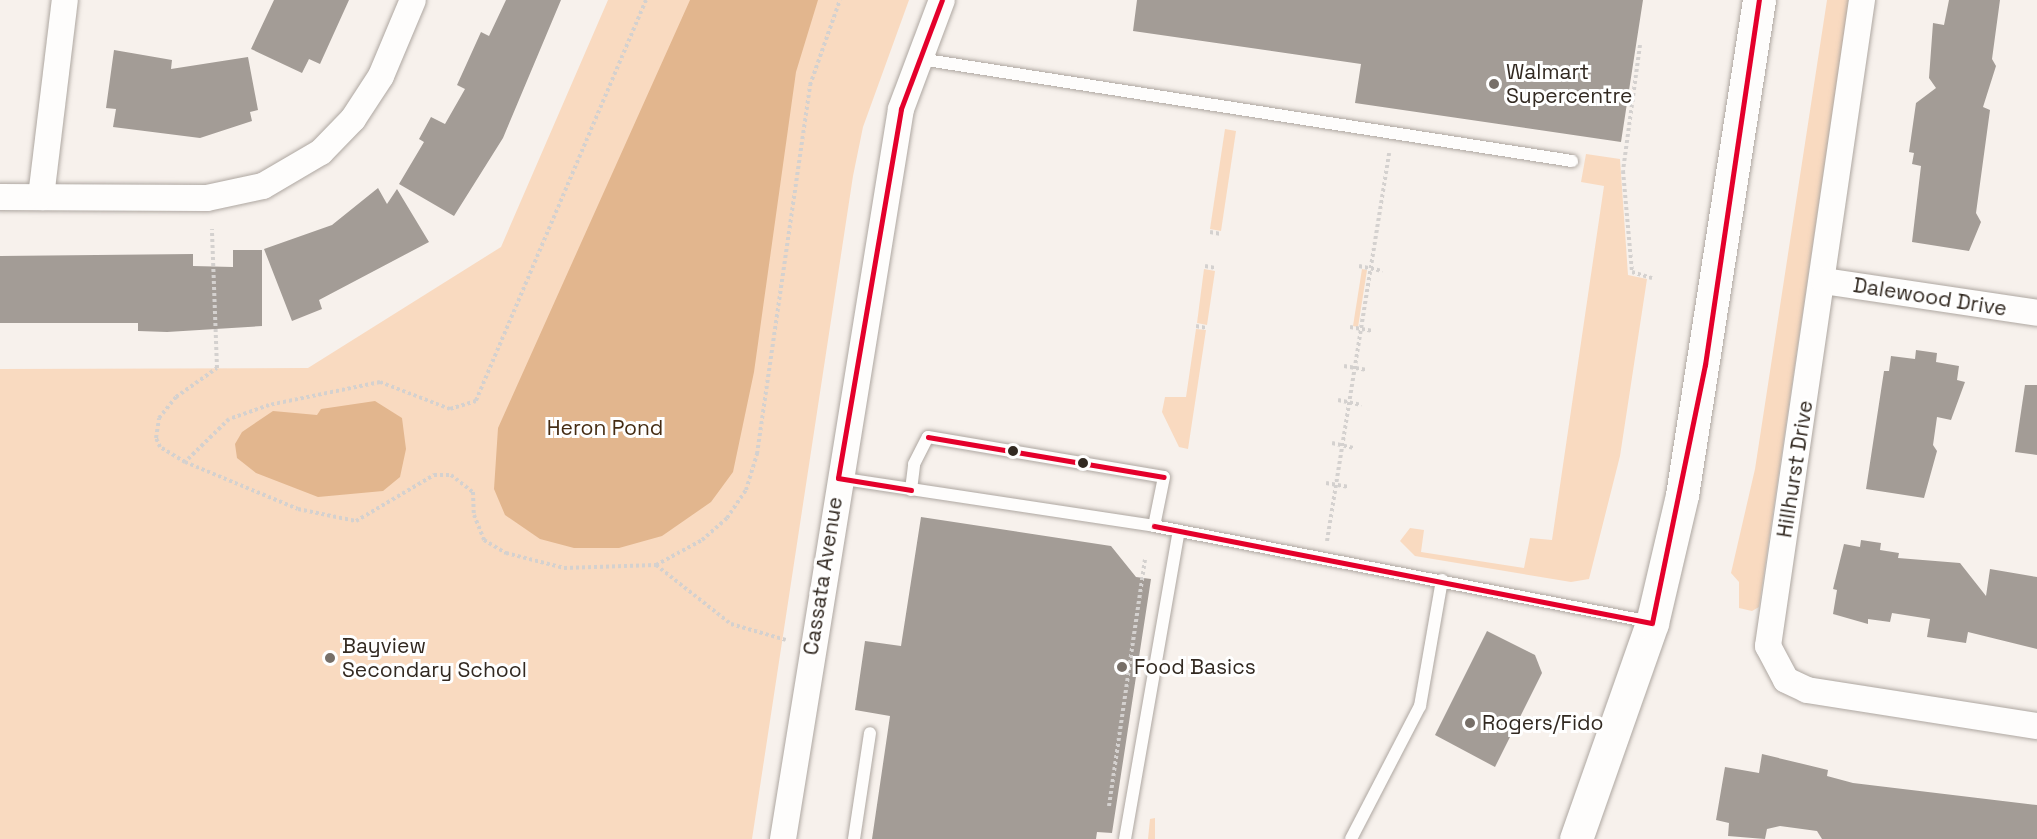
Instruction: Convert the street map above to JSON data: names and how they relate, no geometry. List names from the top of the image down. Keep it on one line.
{"streets":{"street":["Dalewood Drive","Hillhurst Drive","Cassata Avenue"]},"crossings":[["Dalewood Drive","Hillhurst Drive"]],"parks":["Heron Pond"],"places":["Walmart Supercentre","Bayview Secondary School","Food Basics","Rogers/Fido"]}
